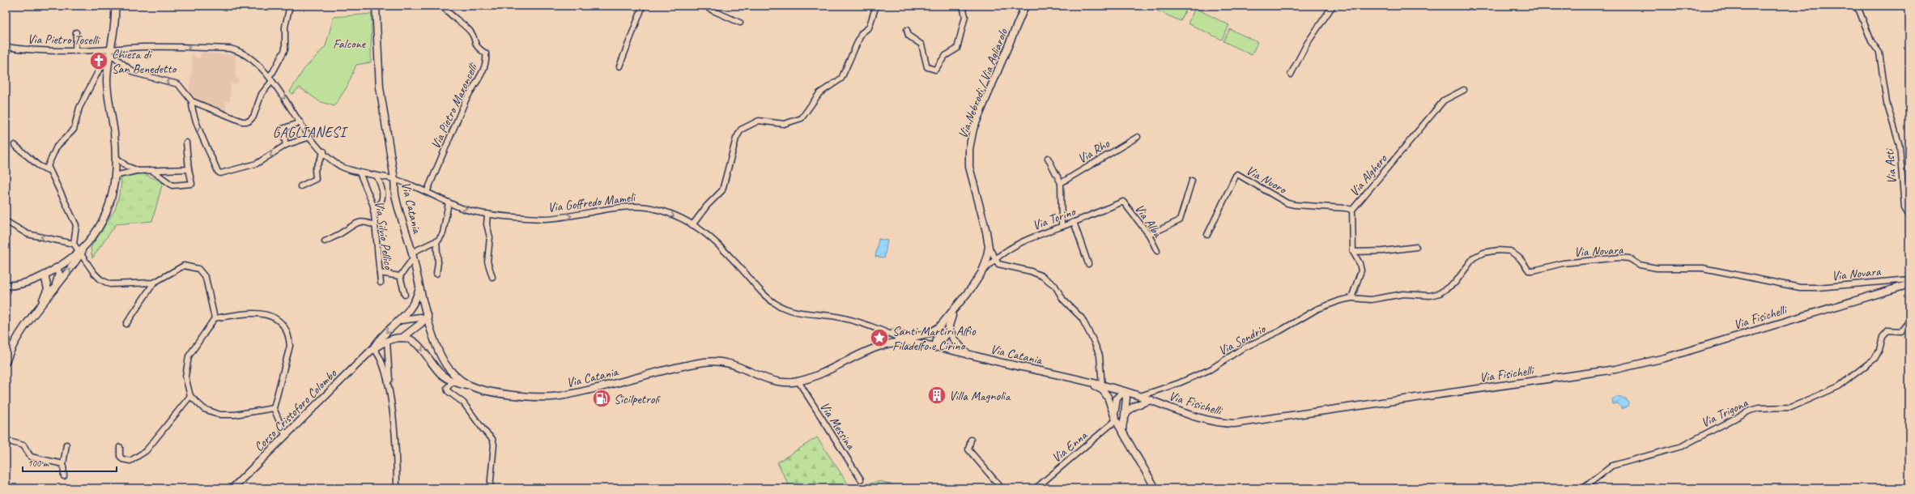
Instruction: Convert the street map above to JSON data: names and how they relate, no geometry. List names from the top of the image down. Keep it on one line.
{"streets":{"main road":["Via Nebrodi / Via Agliarolo","Via Catania","Via Fisichelli","Corso Cristoforo Colombo"],"street":["Via Pietro Toselli","Via Pietro Maroncelli","Via Rho","Via Asti","Via Alghero","Via Nuoro","Via Goffredo Mameli","Via Torino","Via Alba","Via Silvio Pellico","Via Novara","Via Sondrio","Via Trigona","Via Messina","Via Enna"]},"crossings":[["Via Pietro Toselli","Via Goffredo Mameli"],["Via Pietro Toselli","Via Catania"],["Via Pietro Toselli","Via Silvio Pellico"],["Via Pietro Maroncelli","Via Goffredo Mameli"],["Via Alghero","Via Nuoro"],["Via Alghero","Via Novara"],["Via Alghero","Via Sondrio"],["Via Goffredo Mameli","Via Catania"],["Via Catania","Via Fisichelli"],["Via Catania","Via Messina"],["Via Torino","Via Alba"],["Via Novara","Via Sondrio"],["Via Fisichelli","Via Sondrio"]],"one_way":["Via Goffredo Mameli"],"districts":["GAGLIANESI"],"parks":["Falcone"],"places":{"church":["Chiesa di San Benedetto"],"place":["Santi Martiri Alfio Filadelfo e Cirino"],"building":["Villa Magnolia"],"fuel station":["Sicilpetroli"]},"scale_bar":"100 m"}
